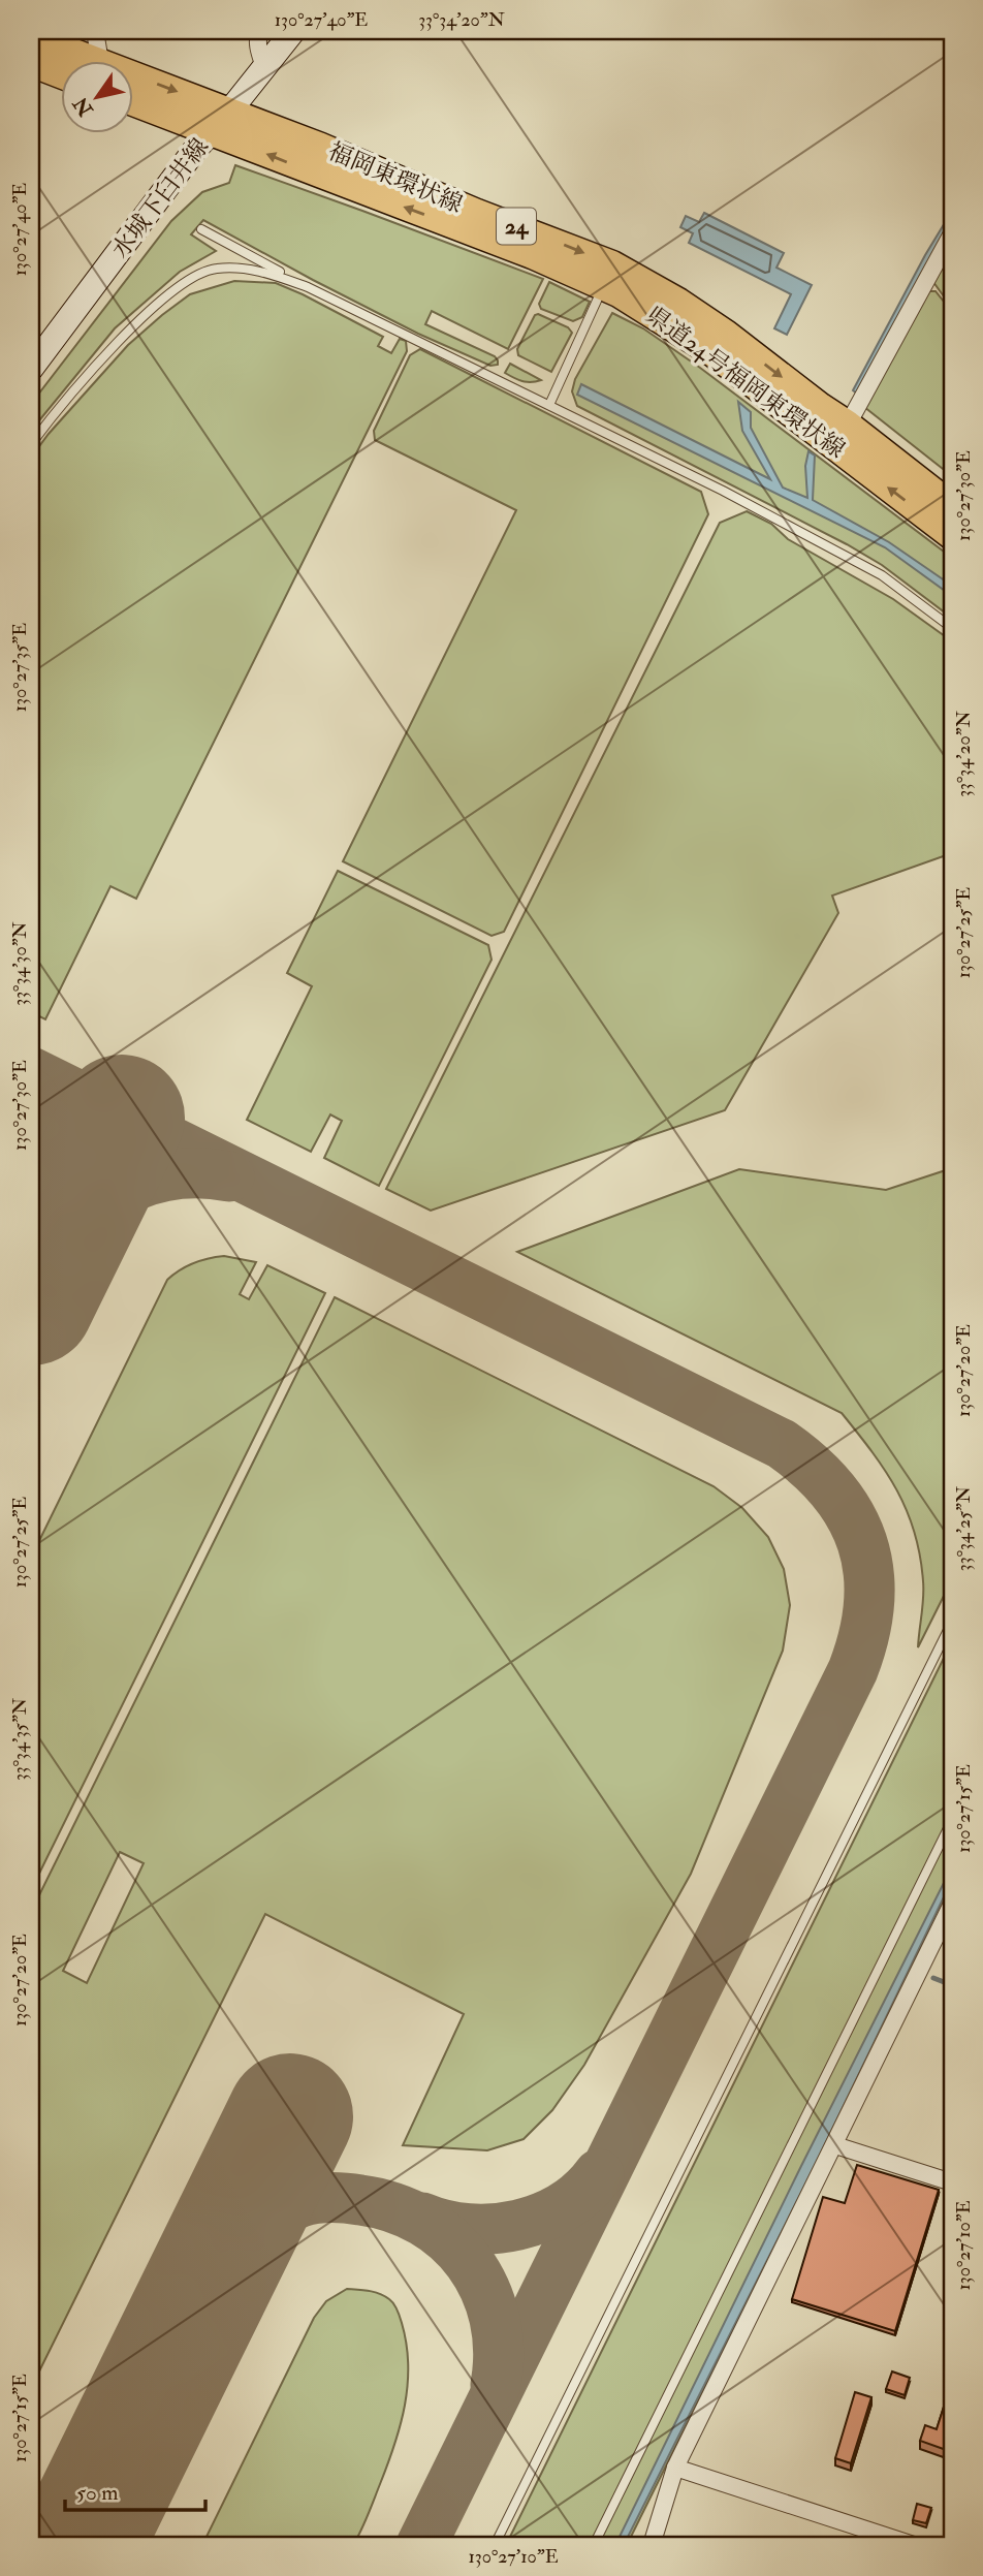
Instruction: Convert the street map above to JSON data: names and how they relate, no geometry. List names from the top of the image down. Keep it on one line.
{"streets":{"main road":["福岡東環状線","水城下臼井線","24","県道24号福岡東環状線"]},"crossings":[["福岡東環状線","水城下臼井線"],["水城下臼井線","県道24号福岡東環状線"]],"one_way":["福岡東環状線","県道24号福岡東環状線"],"scale_bar":"50 m","north":"bottom left","coordinates":["130°27'40\"E","33°34'20\"N","130°27'30\"E","130°27'35\"E","130°27'25\"E","33°34'30\"N","130°27'20\"E","33°34'25\"N","33°34'35\"N","130°27'15\"E","130°27'10\"E"]}
